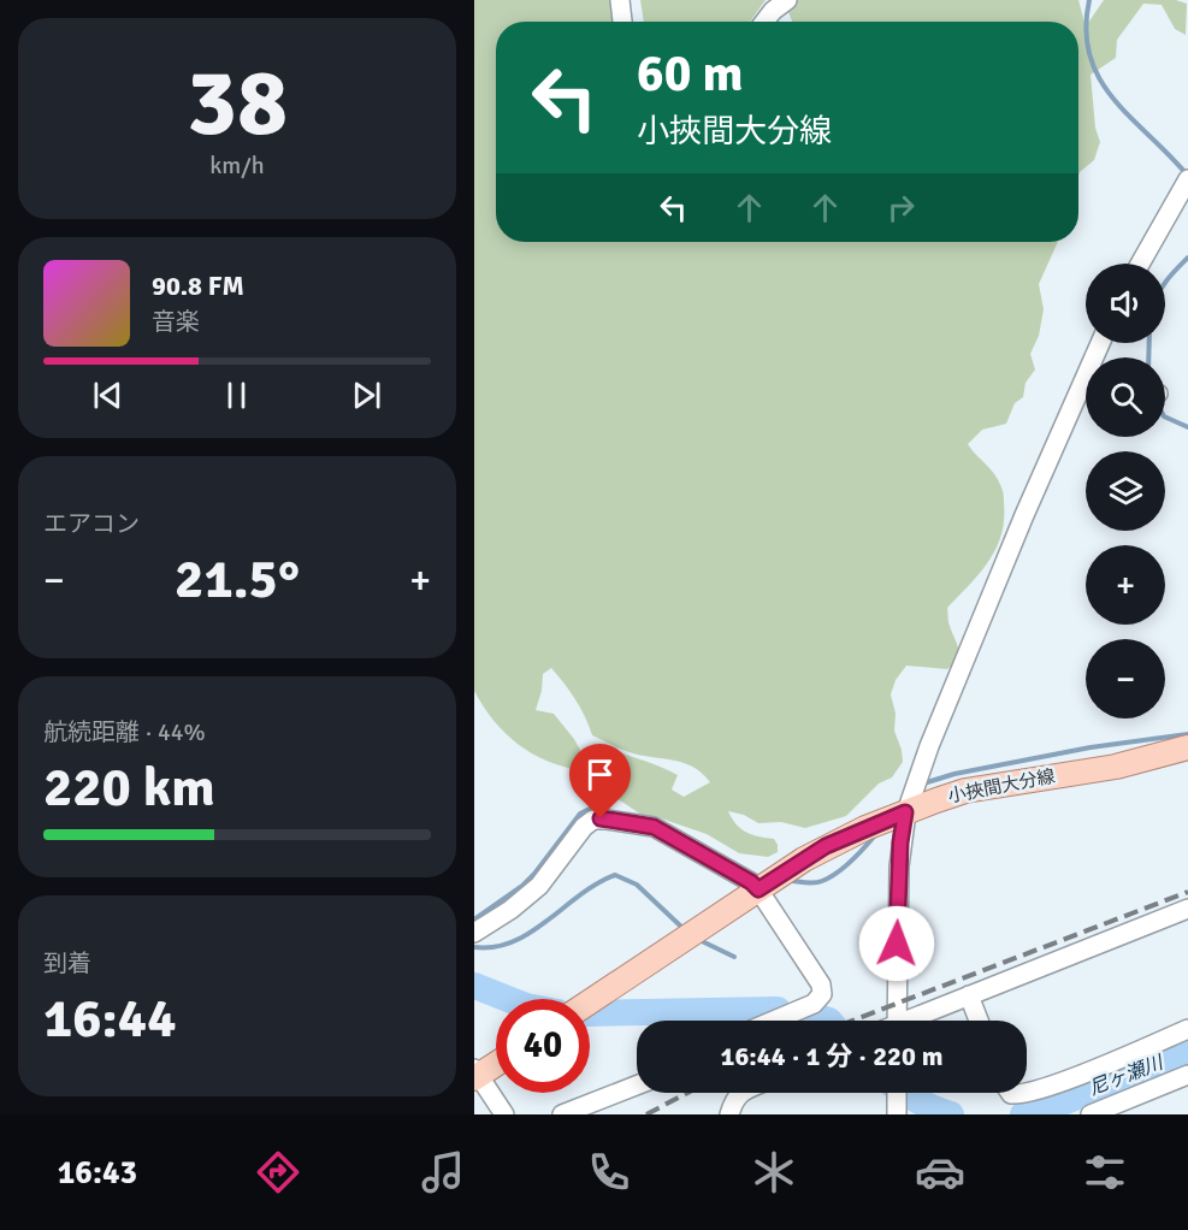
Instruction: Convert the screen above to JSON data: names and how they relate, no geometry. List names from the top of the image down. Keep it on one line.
{"streets":{"main road":["小挾間大分線"]},"water":["尼ヶ瀬川"],"page":{"tile":[["38","km/h"],"エアコン",["航続距離 · 44%","220 km"],["到着","16:44"]],"turn":["60 m","小挾間大分線"],"song":["90.8 FM","音楽"],"map_buttons":["+","−"],"heat":["−","21.5°","+"],"limit":"40","trip":"16:44 · 1 分 · 220 m","tabs":"16:43"}}
